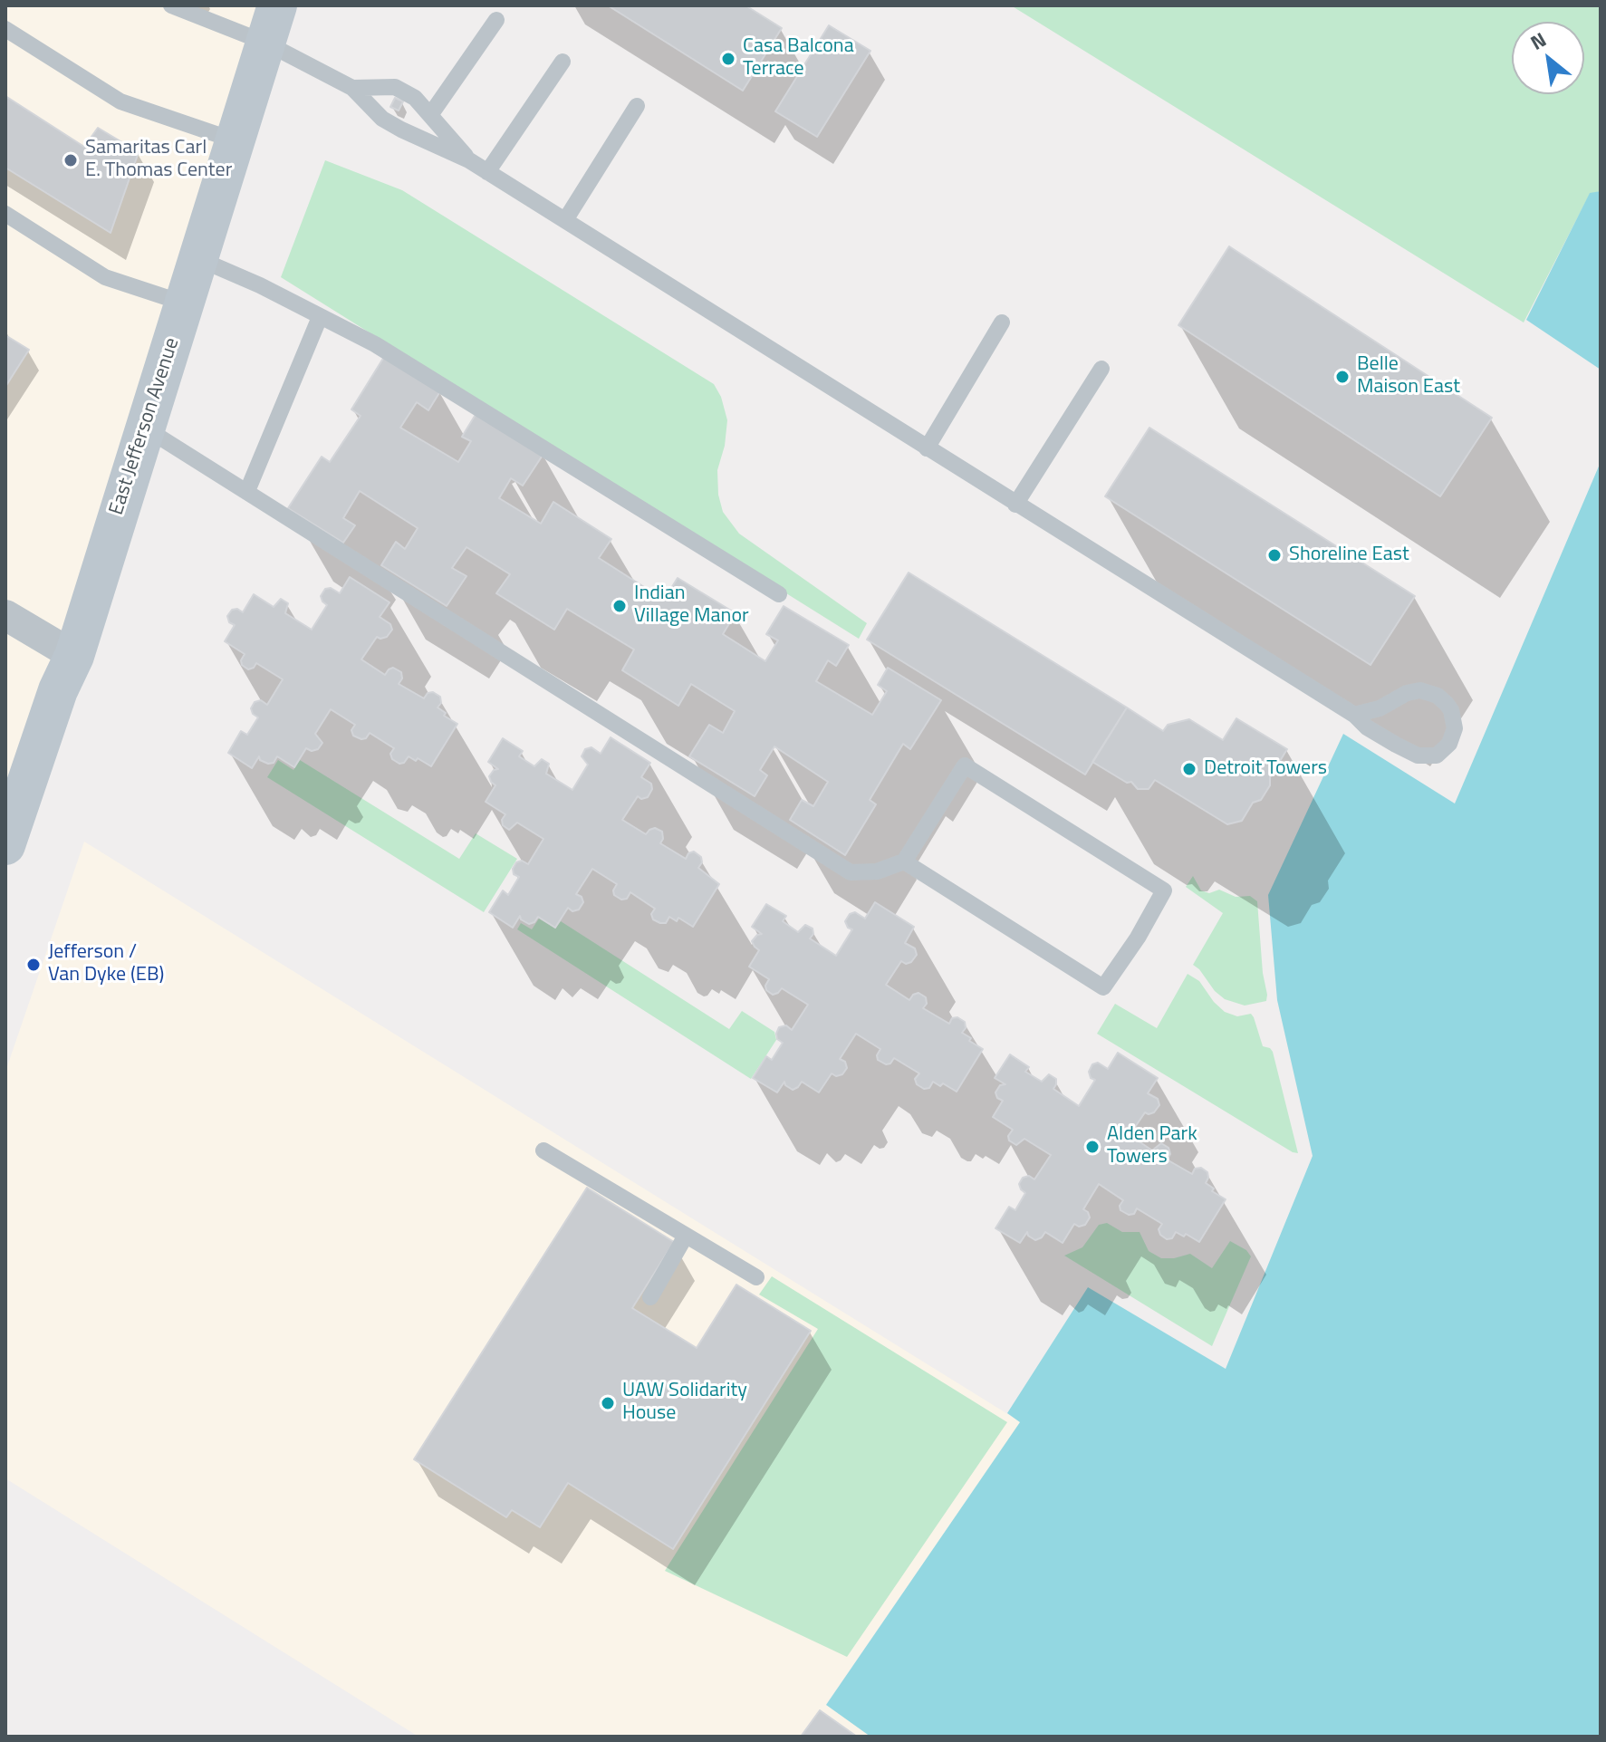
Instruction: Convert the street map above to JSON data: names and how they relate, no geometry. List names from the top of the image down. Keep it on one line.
{"streets":{"main road":["East Jefferson Avenue"]},"places":["Casa Balcona Terrace","Samaritas Carl E. Thomas Center","Belle Maison East","Shoreline East","Indian Village Manor","Detroit Towers","Jefferson / Van Dyke (EB)","Alden Park Towers","UAW Solidarity House"],"north":"top left"}
